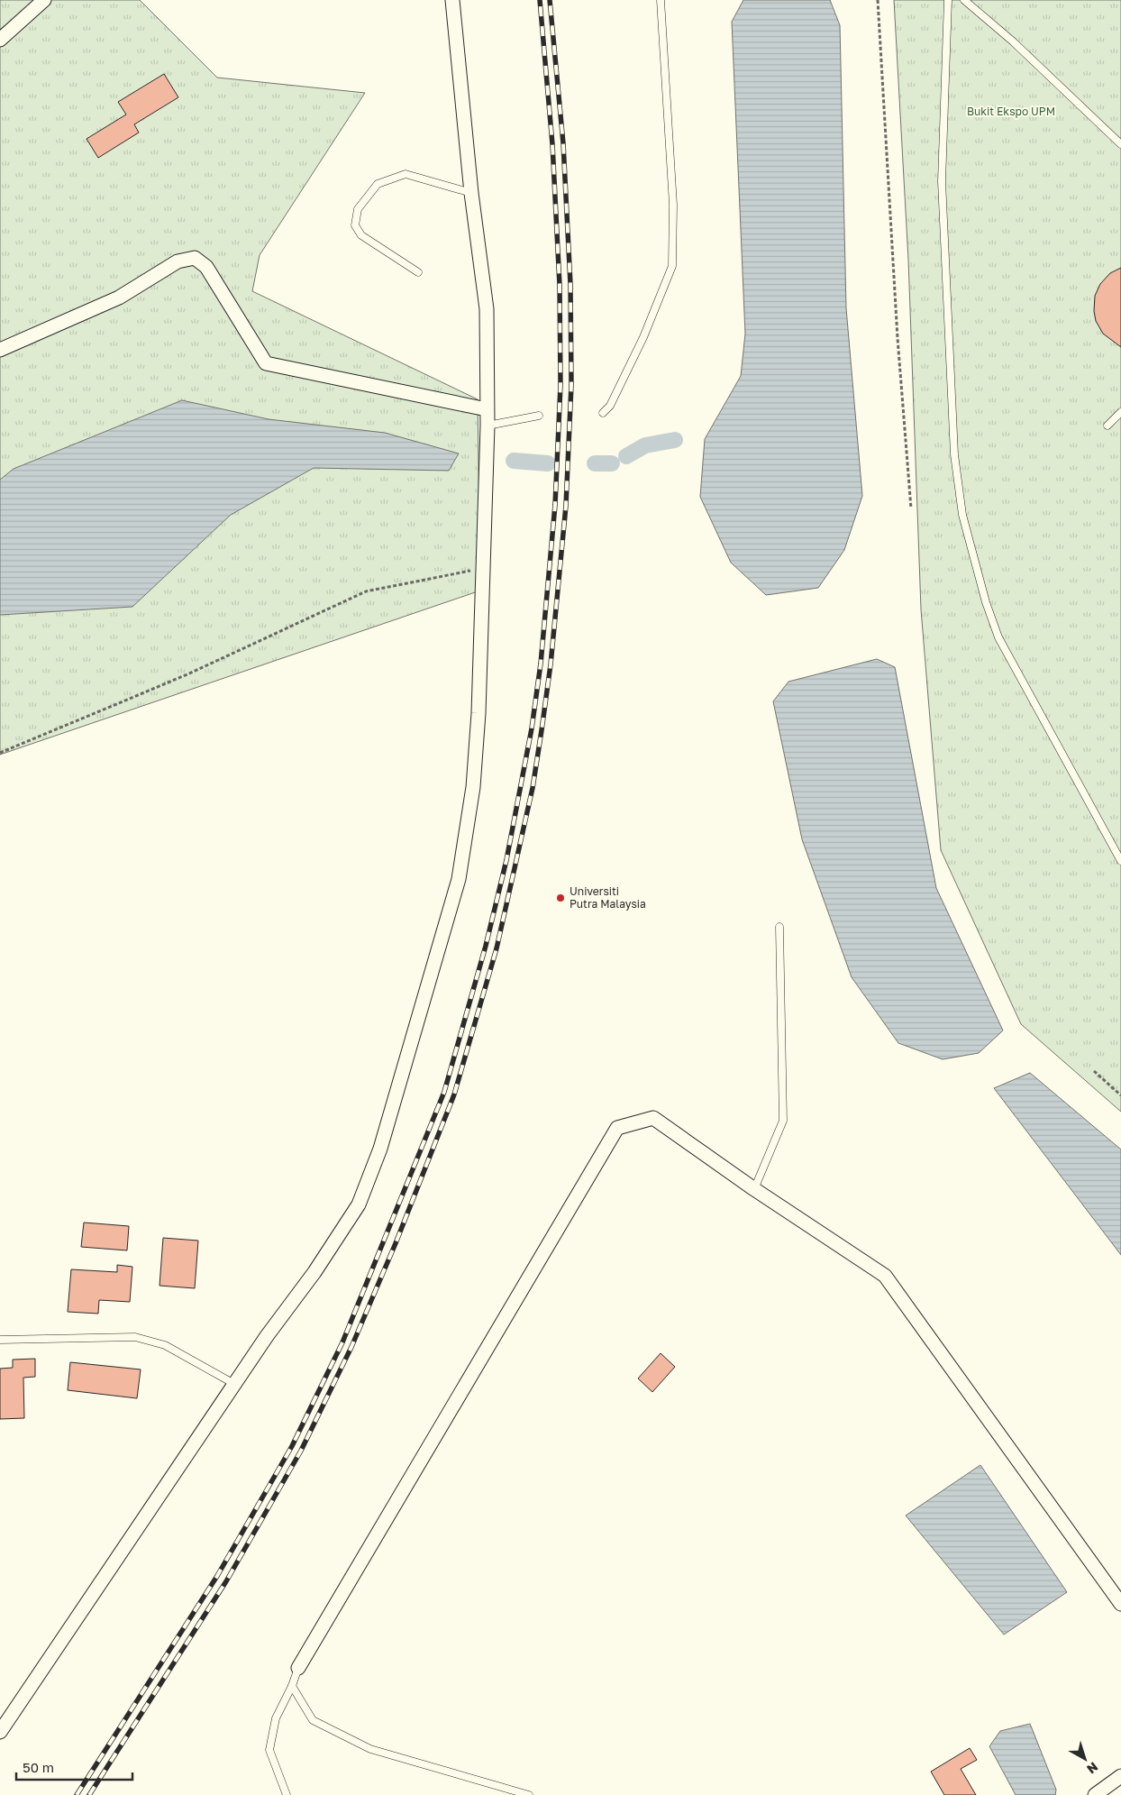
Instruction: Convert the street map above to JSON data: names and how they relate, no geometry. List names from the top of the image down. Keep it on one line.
{"parks":["Bukit Ekspo UPM"],"places":["Universiti Putra Malaysia"],"scale_bar":"50 m","north":"bottom right"}
